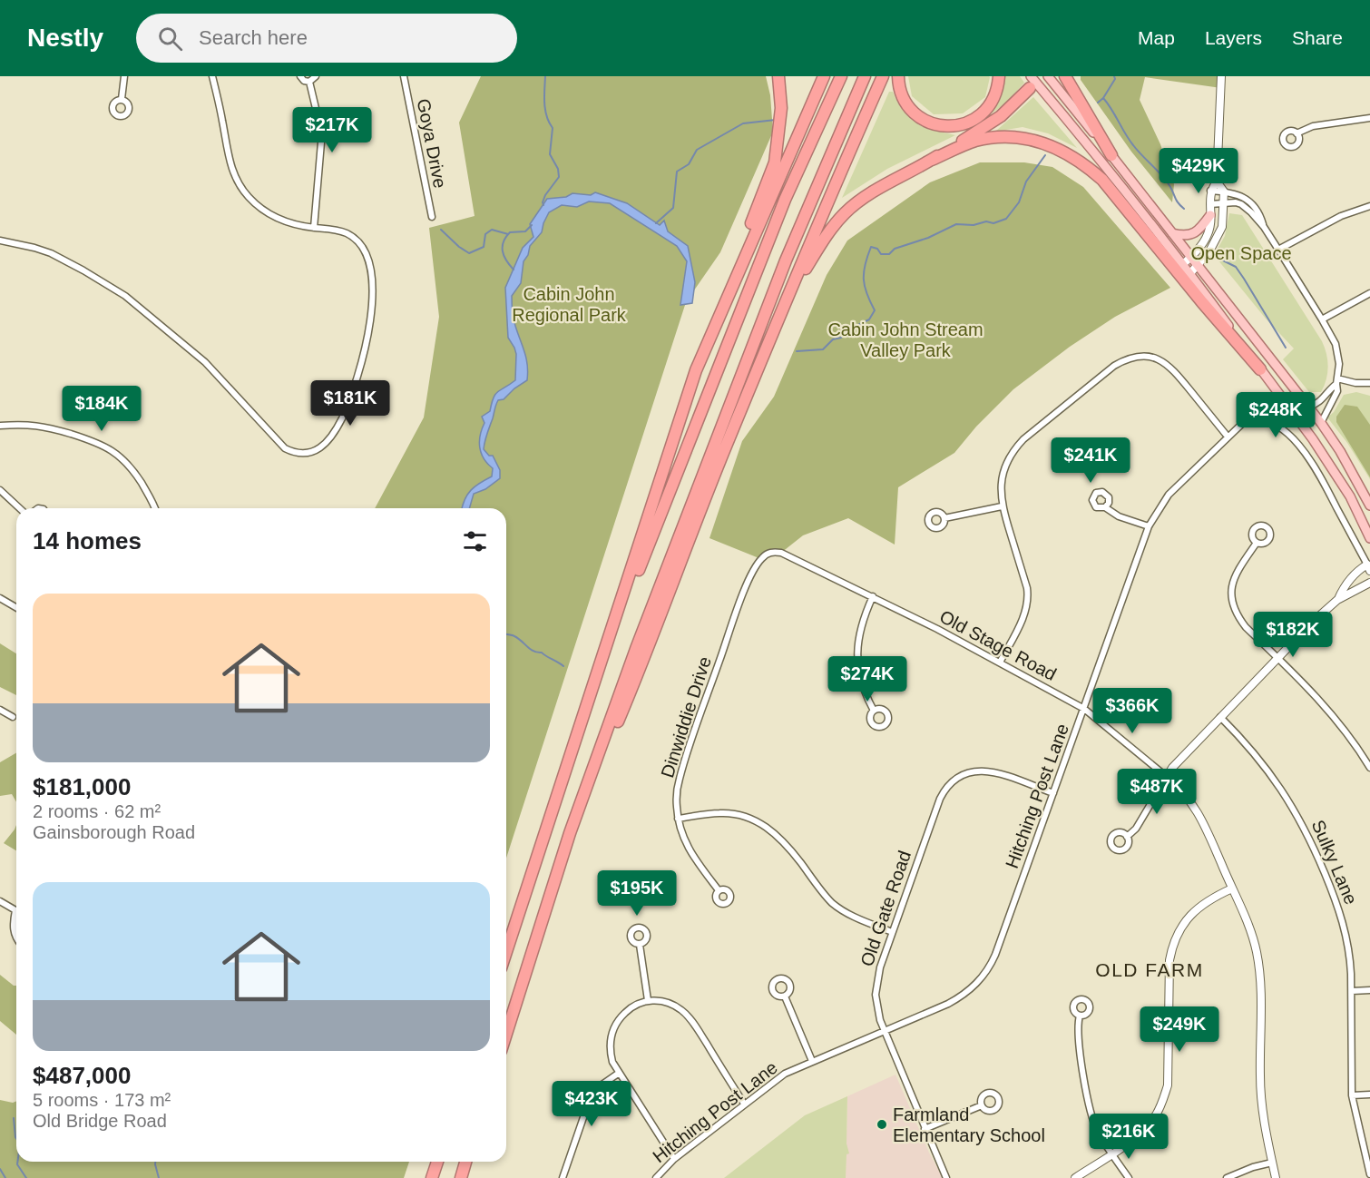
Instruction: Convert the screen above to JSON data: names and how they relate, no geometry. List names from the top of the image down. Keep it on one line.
{"streets":{"street":["Goya Drive","Old Stage Road","Dinwiddie Drive","Hitching Post Lane","Sulky Lane","Old Gate Road"]},"crossings":[["Old Stage Road","Dinwiddie Drive"],["Old Stage Road","Hitching Post Lane"],["Hitching Post Lane","Old Gate Road"]],"districts":["OLD FARM"],"parks":["Open Space","Cabin John Regional Park","Cabin John Stream Valley Park"],"places":["Farmland Elementary School"],"page":{"header":"Nestly","search":"Search here","nav":["Map","Layers","Share"],"price":["$217K","$429K","$181K","$184K","$248K","$241K","$182K","$274K","$366K","$487K","$195K","$249K","$423K","$216K"],"heading":"14 homes","list":[{"name":"$181,000","note":"2 rooms · 62 m² · Gainsborough Road"},{"name":"$487,000","note":"5 rooms · 173 m² · Old Bridge Road"}]}}
